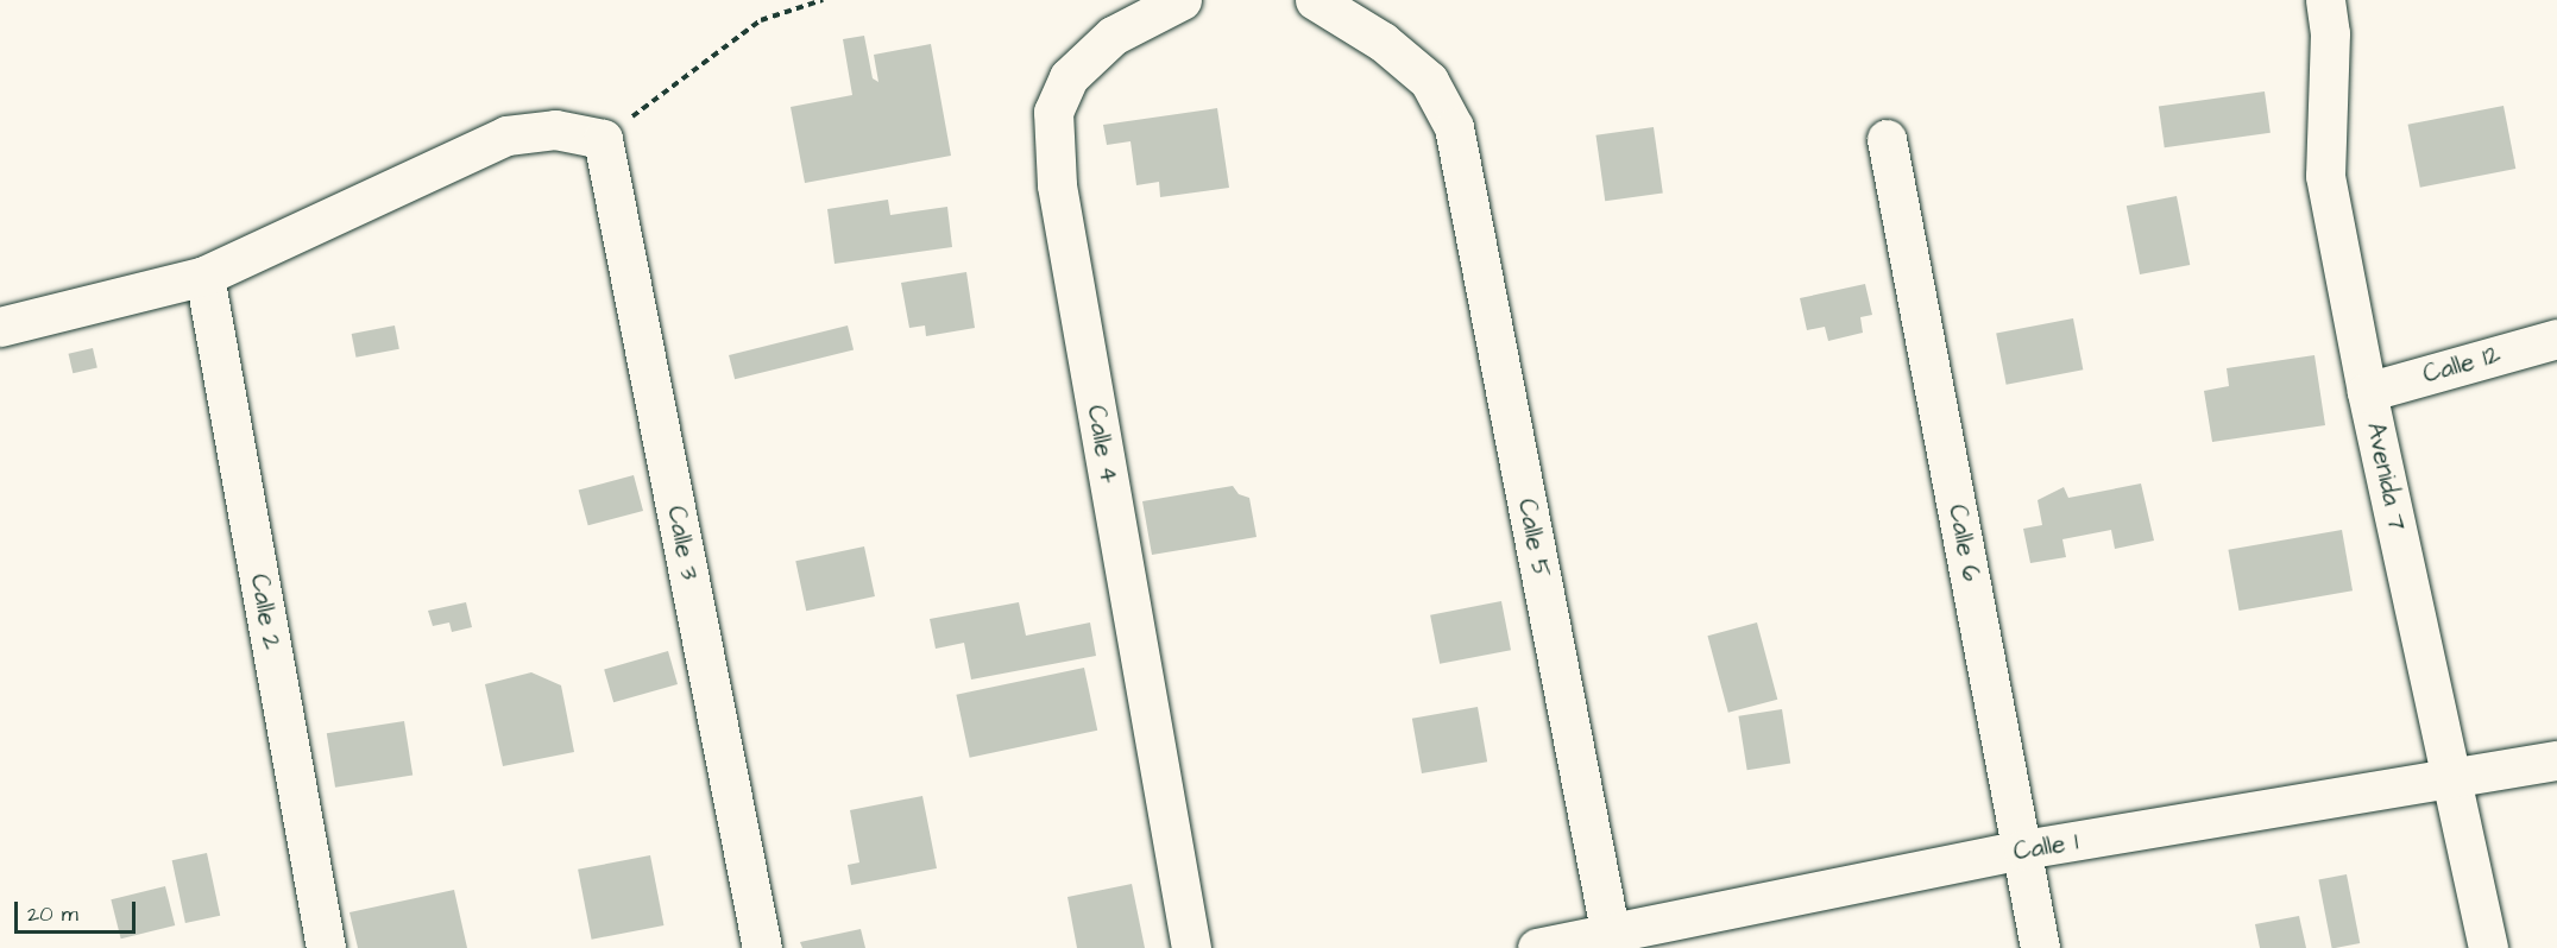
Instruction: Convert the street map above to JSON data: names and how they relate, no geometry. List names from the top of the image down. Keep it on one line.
{"streets":{"street":["Calle 12","Calle 4","Avenida 7","Calle 5","Calle 3","Calle 6","Calle 2","Calle 1"]},"crossings":[["Calle 12","Avenida 7"],["Avenida 7","Calle 1"],["Calle 5","Calle 1"],["Calle 6","Calle 1"]],"scale_bar":"20 m"}
